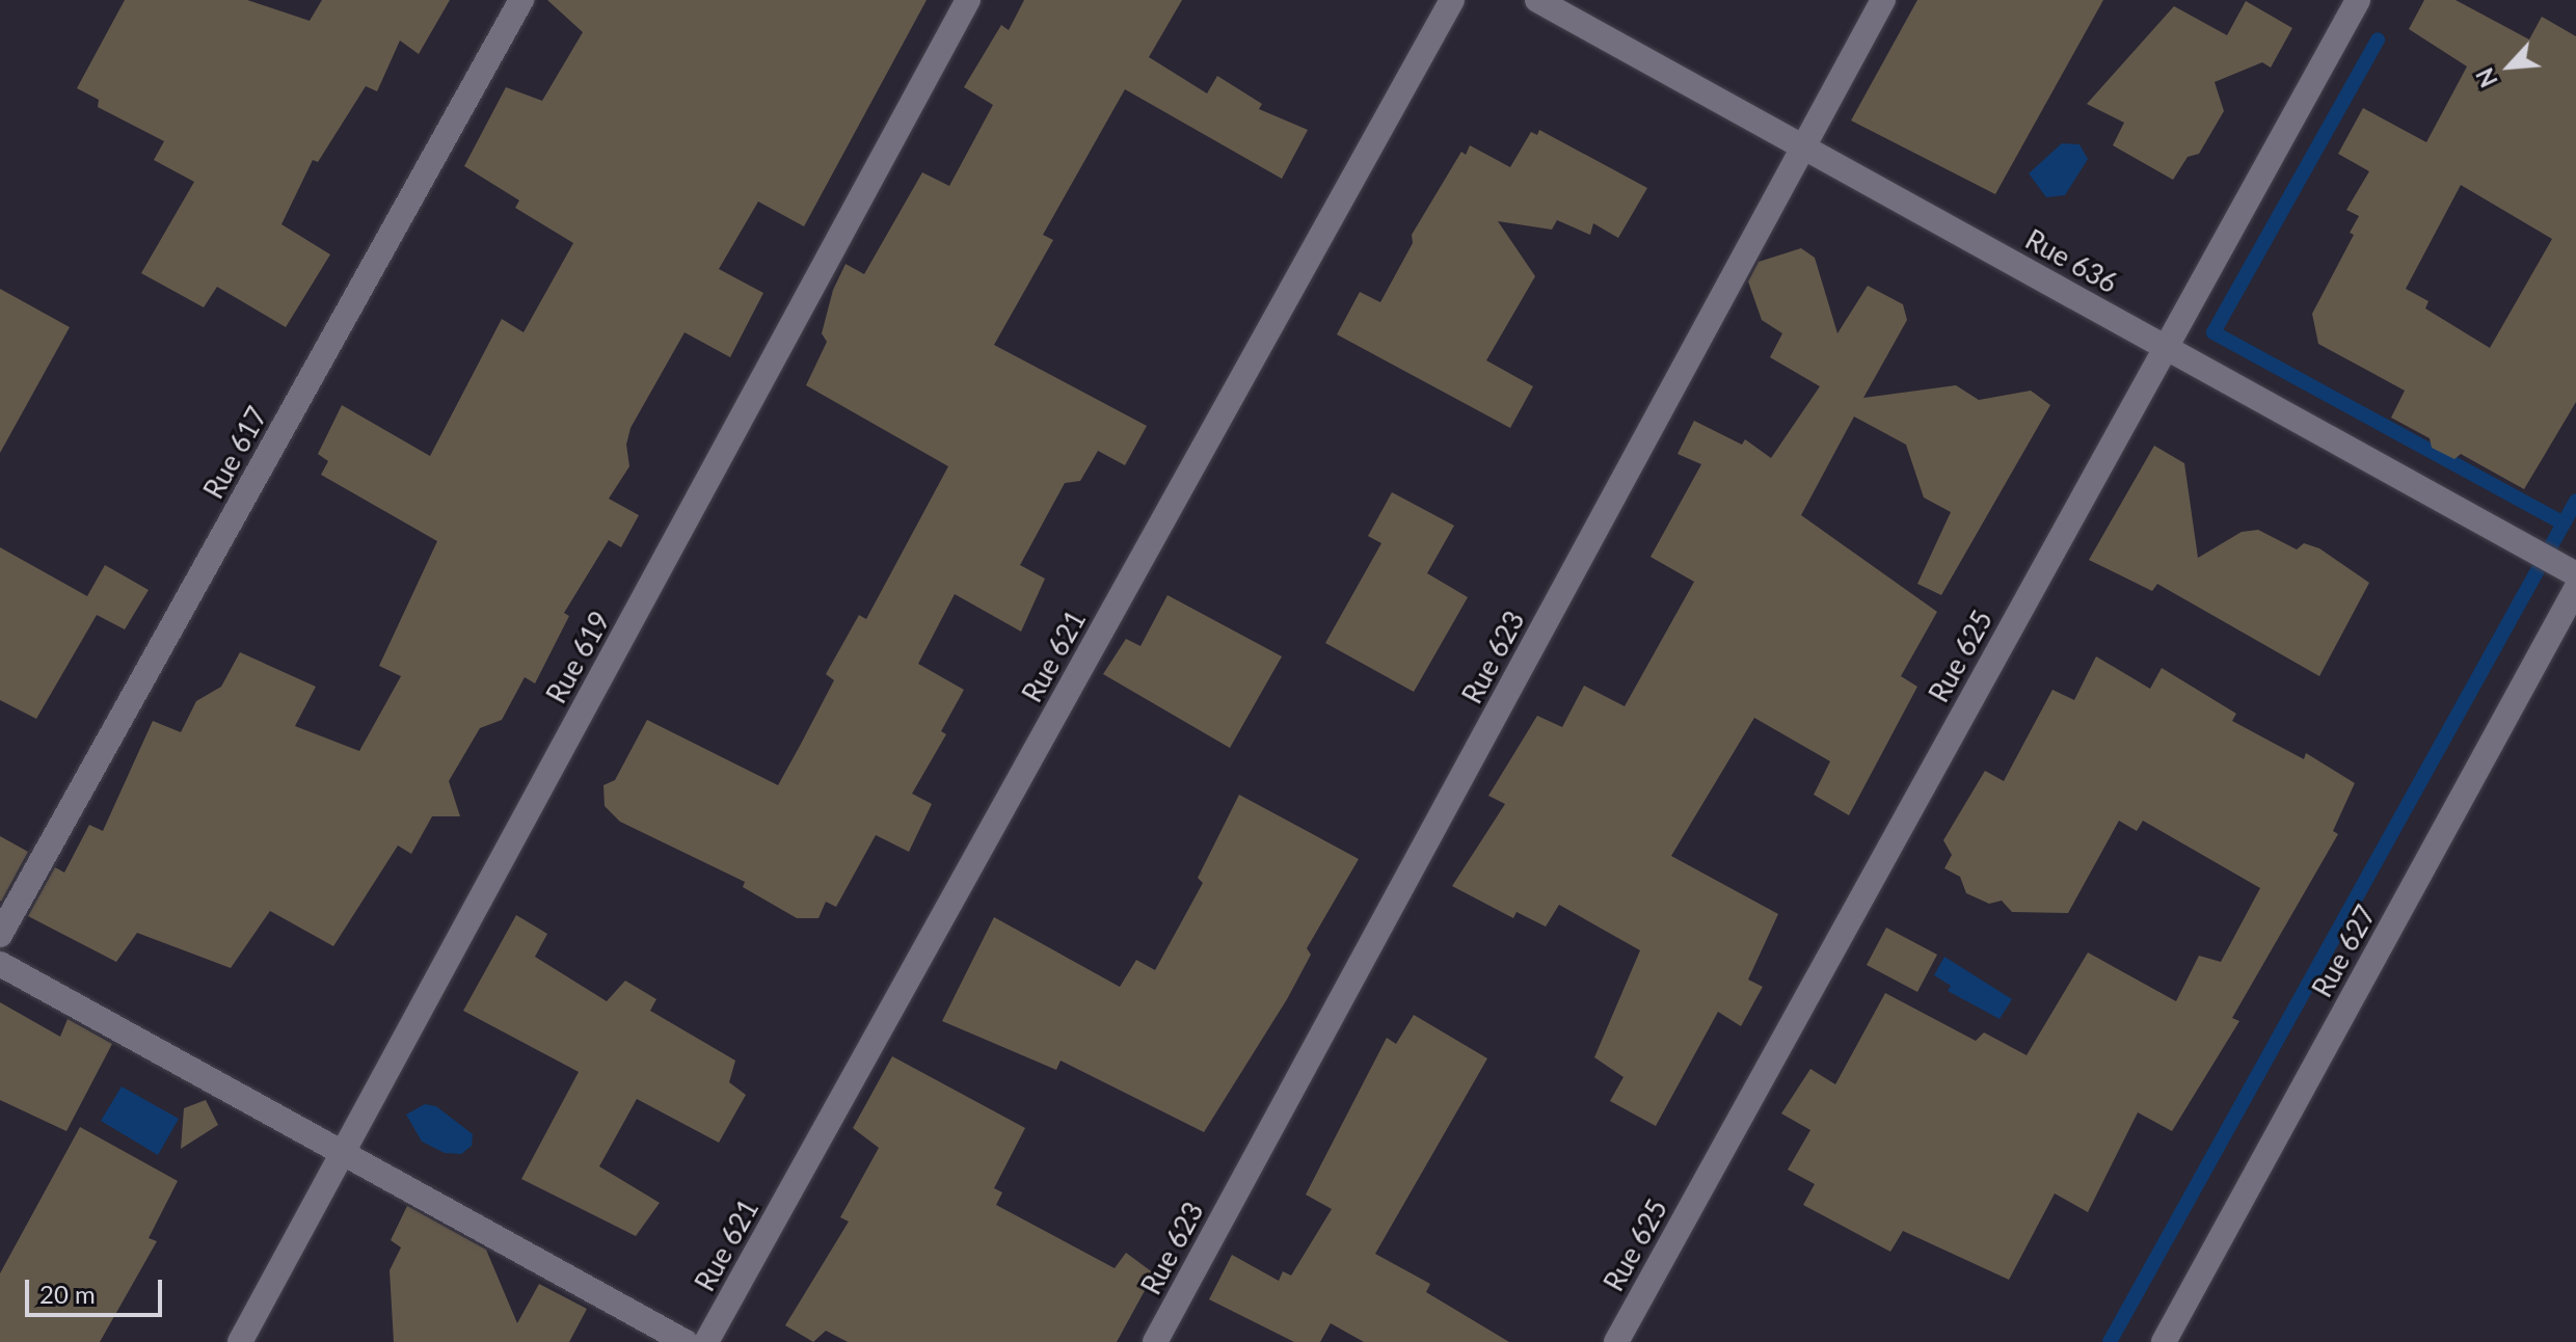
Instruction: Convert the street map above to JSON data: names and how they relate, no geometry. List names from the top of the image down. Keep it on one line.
{"streets":{"street":["Rue 636","Rue 617","Rue 621","Rue 625","Rue 619","Rue 623","Rue 627"]},"crossings":[["Rue 636","Rue 625"],["Rue 636","Rue 623"]],"scale_bar":"20 m","north":"bottom left"}
